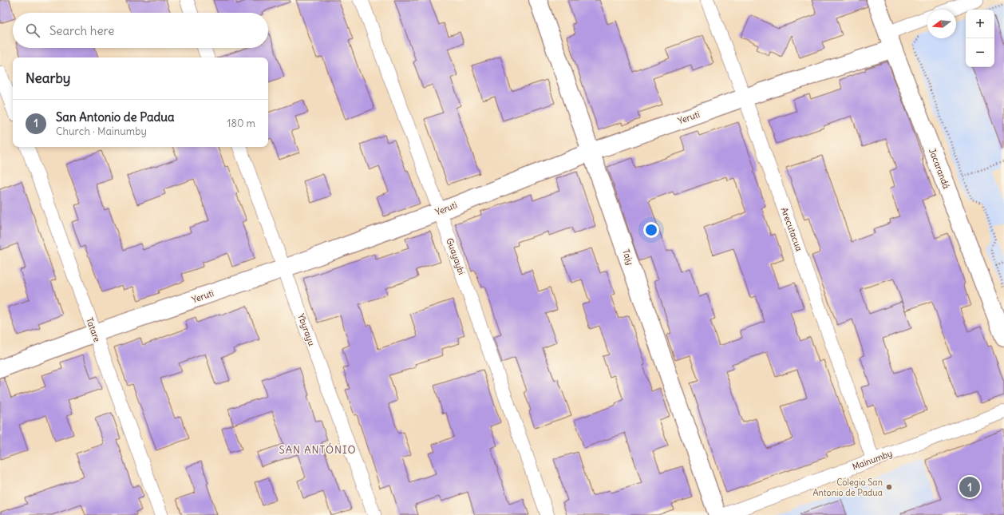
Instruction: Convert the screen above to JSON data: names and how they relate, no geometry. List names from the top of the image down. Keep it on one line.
{"streets":{"street":["Yeruti","Jacarandá","Arecutacua","Guayaybi","Tajy","Tatare","Ybyrayu","Mainumby"]},"crossings":[["Yeruti","Jacarandá"],["Yeruti","Arecutacua"],["Yeruti","Guayaybi"],["Yeruti","Tajy"],["Yeruti","Tatare"],["Yeruti","Ybyrayu"],["Arecutacua","Mainumby"]],"districts":["SAN ANTÓNIO"],"places":["Colegio San Antonio de Padua"],"north":"left","page":{"map_buttons":["+","−"],"search":"Search here","heading":"Nearby","list":[{"mark":"1","name":"San Antonio de Padua","note":"Church · Mainumby","value":"180 m"}],"pins":"1"}}
